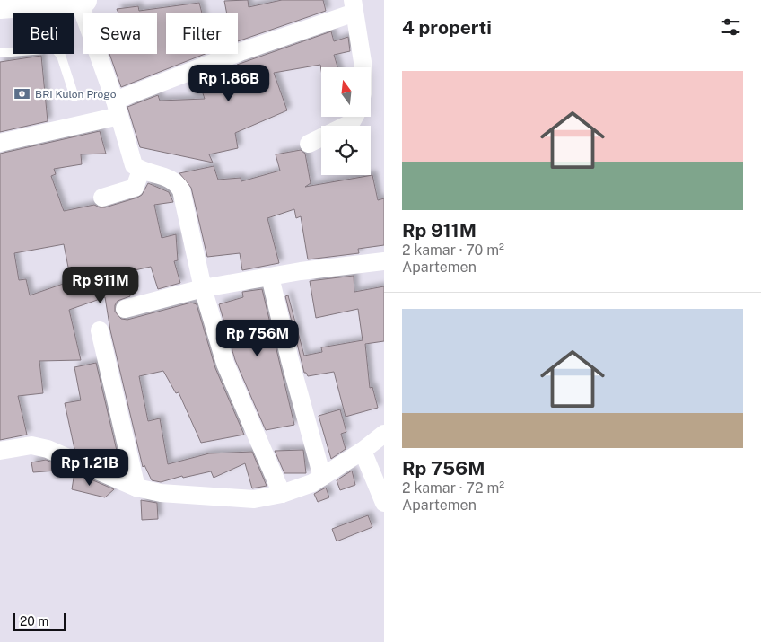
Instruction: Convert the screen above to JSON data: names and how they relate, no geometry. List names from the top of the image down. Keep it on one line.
{"places":{"bank":["BRI Kulon Progo"]},"scale_bar":"20 m","north":"top","page":{"heading":"4 properti","chip":["Beli","Sewa","Filter"],"list":[{"name":"Rp 911M","note":"2 kamar · 70 m² · Apartemen"},{"name":"Rp 756M","note":"2 kamar · 72 m² · Apartemen"}],"price":["Rp 1.86B","Rp 911M","Rp 756M","Rp 1.21B"],"scale":"20 m"}}
